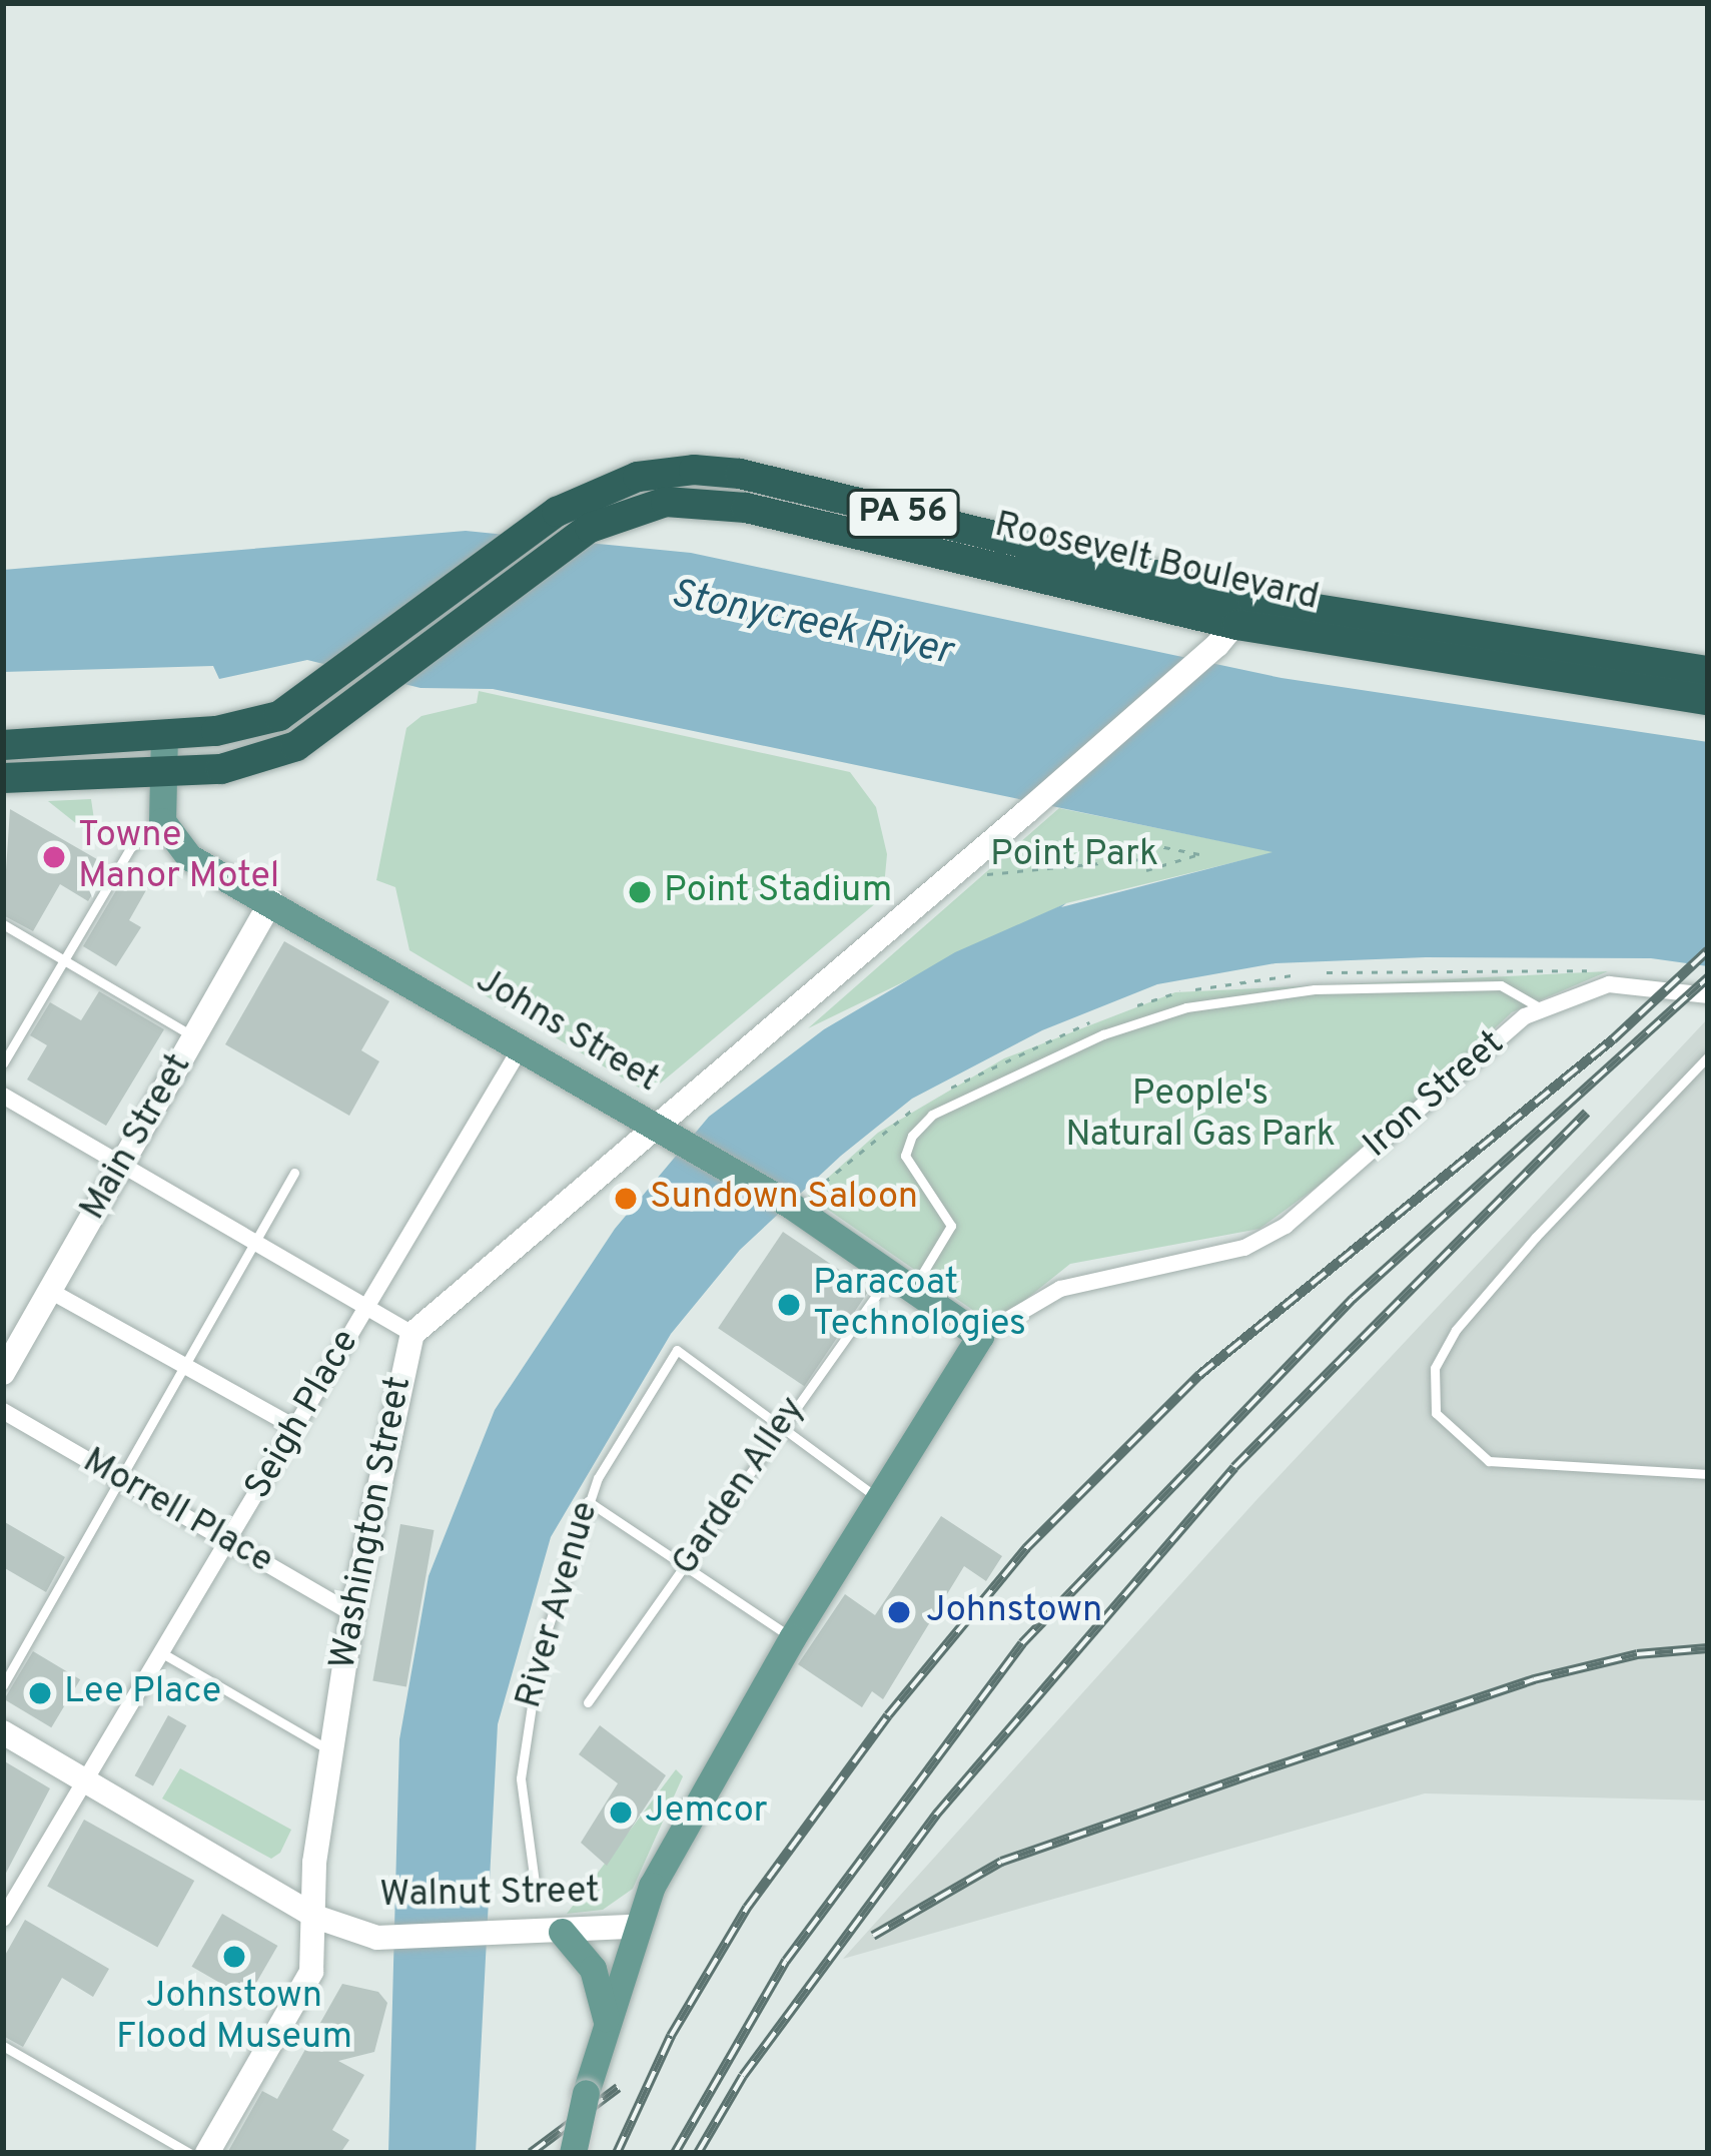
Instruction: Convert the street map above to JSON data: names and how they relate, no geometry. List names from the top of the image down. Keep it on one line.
{"streets":{"highway":["PA 56","Roosevelt Boulevard"],"main road":["Johns Street","Main Street","Washington Street","Walnut Street"],"street":["Iron Street","Seigh Place","Morrell Place"],"lane":["Garden Alley","River Avenue"]},"crossings":[["PA 56","Roosevelt Boulevard"],["Roosevelt Boulevard","Washington Street"],["Johns Street","Iron Street"],["Johns Street","Main Street"],["Johns Street","Seigh Place"],["Johns Street","Garden Alley"],["Johns Street","Washington Street"],["Johns Street","Walnut Street"],["Iron Street","Garden Alley"],["Iron Street","Walnut Street"],["Seigh Place","Morrell Place"],["Seigh Place","Walnut Street"],["Garden Alley","River Avenue"],["Morrell Place","Washington Street"],["Washington Street","Walnut Street"]],"water":["Stonycreek River"],"parks":["Point Park","People's Natural Gas Park"],"places":["Towne Manor Motel","Point Stadium","Sundown Saloon","Paracoat Technologies","Johnstown","Lee Place","Jemcor","Johnstown Flood Museum"]}
